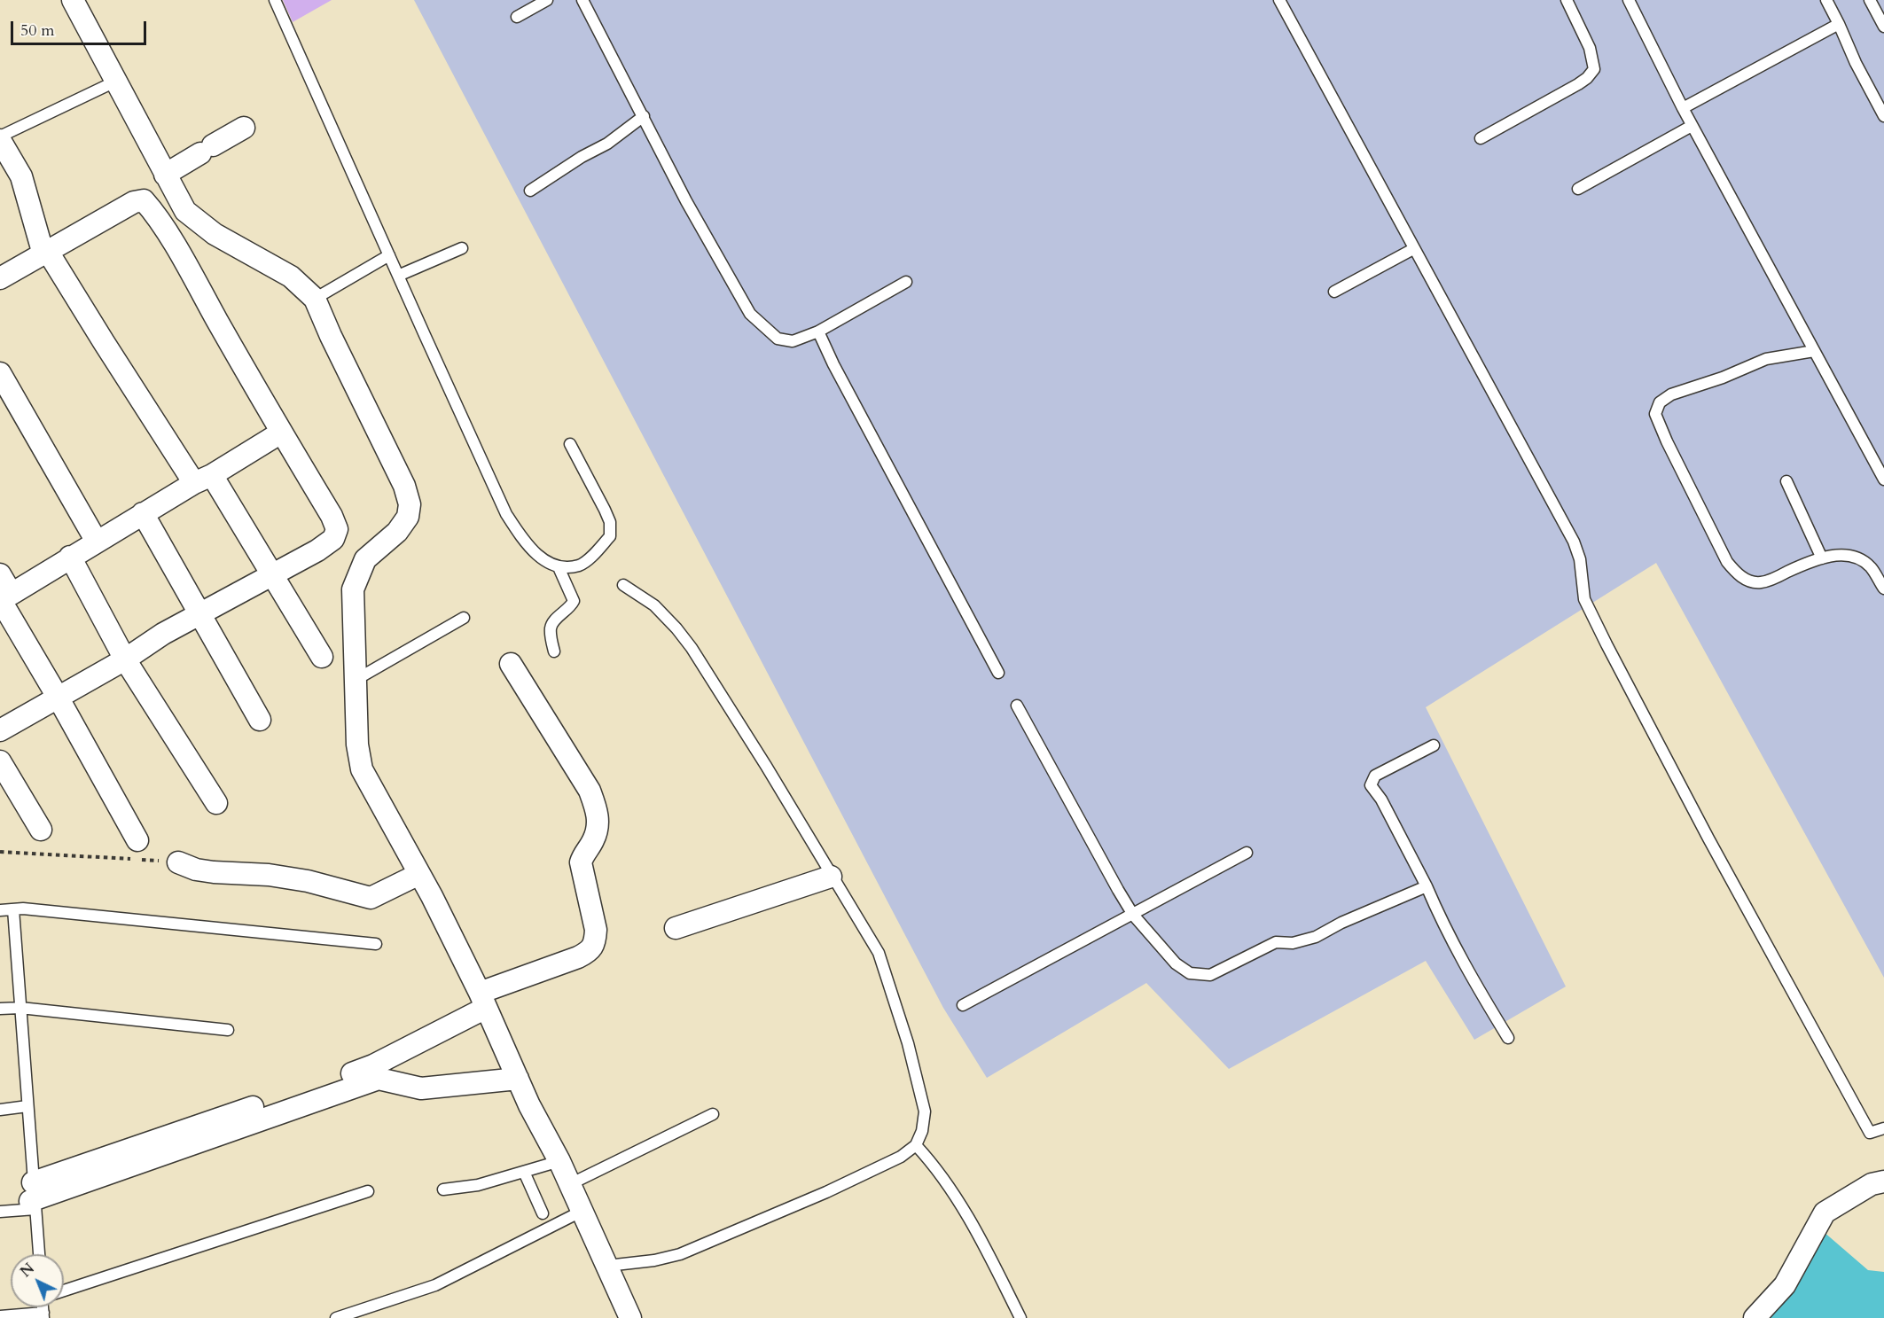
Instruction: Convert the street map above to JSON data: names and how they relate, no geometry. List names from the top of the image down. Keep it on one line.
{"scale_bar":"50 m","north":"top left"}
